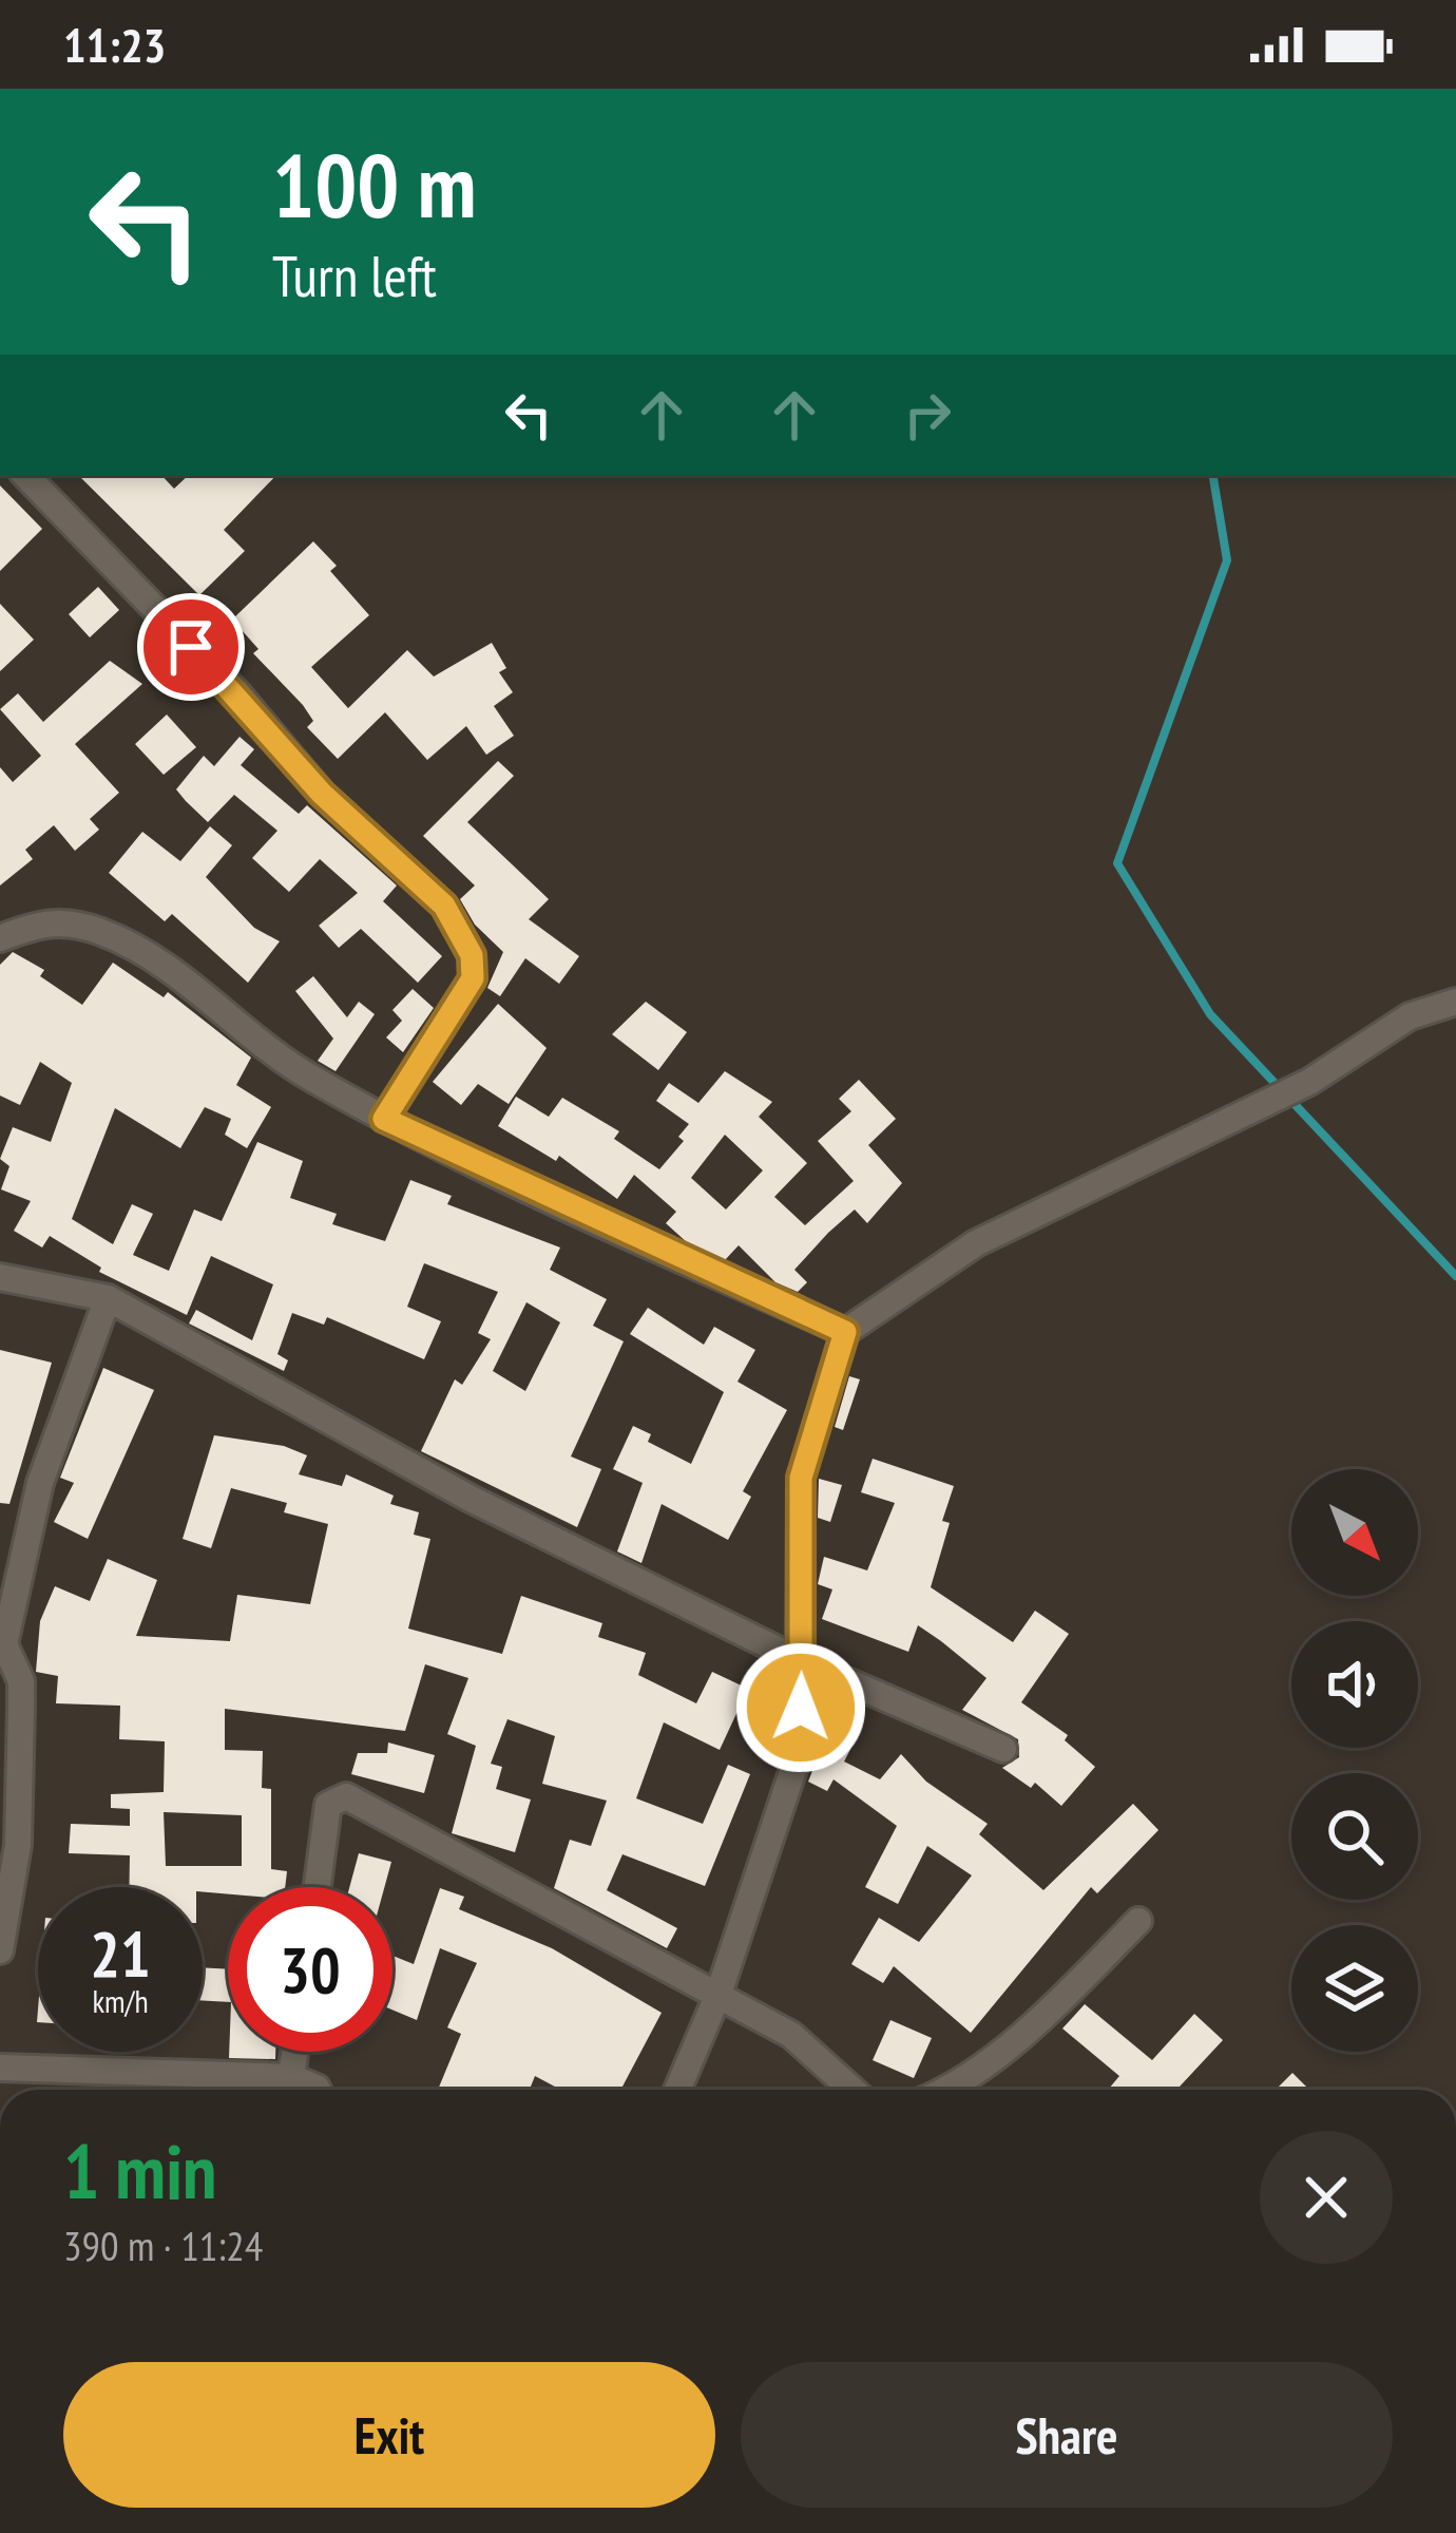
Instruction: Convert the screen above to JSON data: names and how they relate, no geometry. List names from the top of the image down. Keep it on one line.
{"north":"bottom right","page":{"status":"11:23","turn":["100 m","Turn left"],"speed":"21 km/h","limit":"30","heading":["1 min","390 m · 11:24"],"buttons":["Exit","Share"]}}
